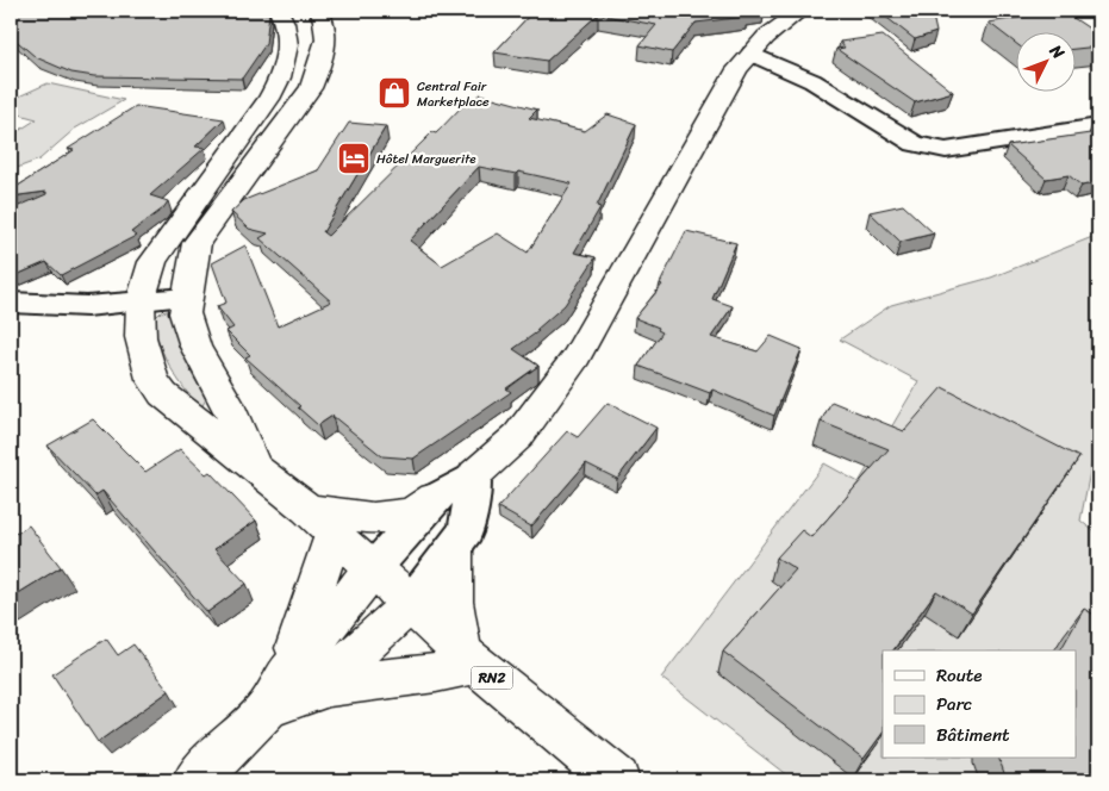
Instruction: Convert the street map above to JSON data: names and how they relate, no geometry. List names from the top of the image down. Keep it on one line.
{"streets":{"main road":["RN2"]},"places":{"shop":["Central Fair Marketplace"],"hotel":["Hôtel Marguerite"]},"legend":["Route","Parc","Bâtiment"],"north":"top right"}
